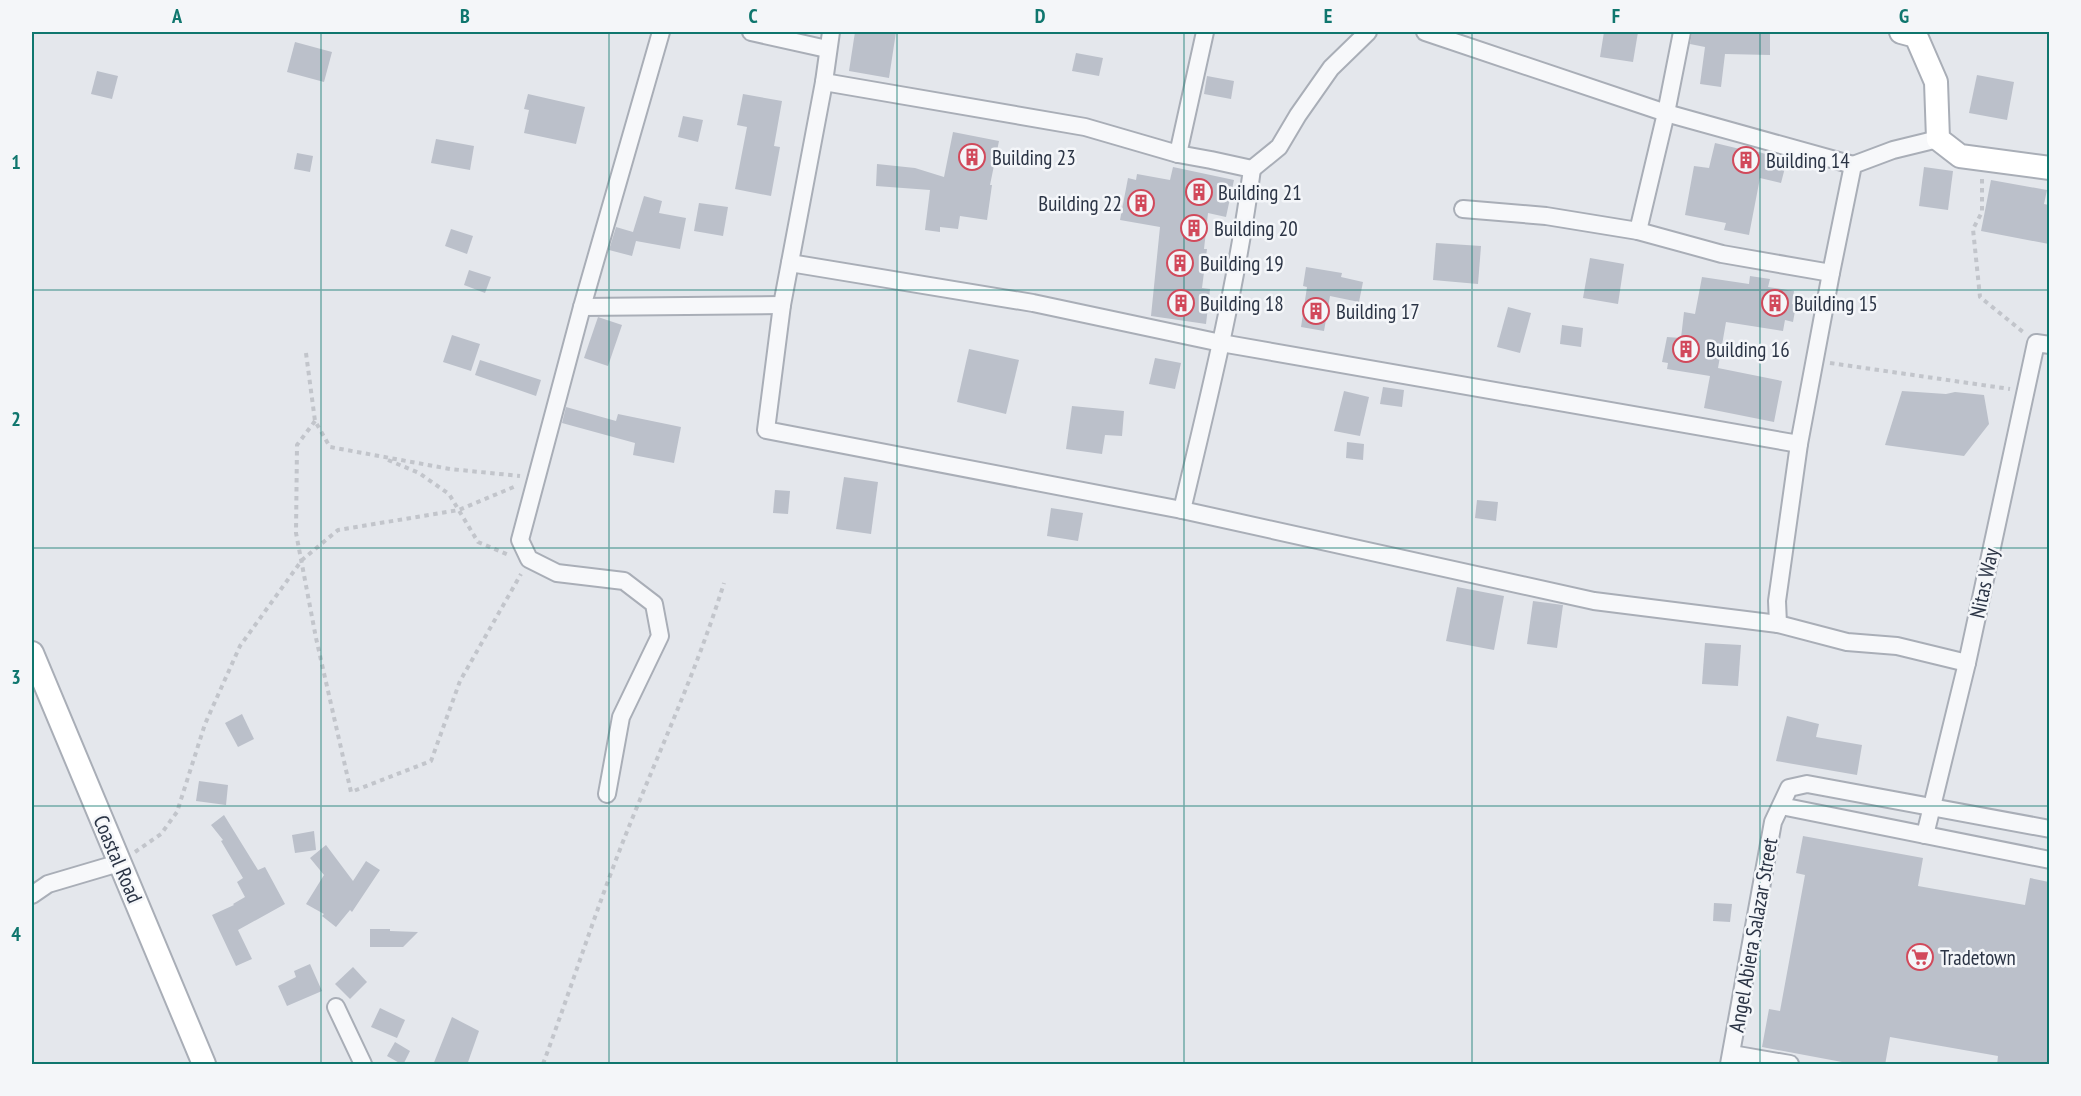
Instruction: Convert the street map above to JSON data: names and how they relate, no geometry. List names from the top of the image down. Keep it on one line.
{"streets":{"street":["Nitas Way","Coastal Road","Angel Abiera Salazar Street"]},"places":{"building":["Building 23","Building 14","Building 21","Building 22","Building 20","Building 19","Building 18","Building 15","Building 17","Building 16"],"supermarket":["Tradetown"]},"grid":{"columns":["A","B","C","D","E","F","G"],"rows":["1","2","3","4"]}}
